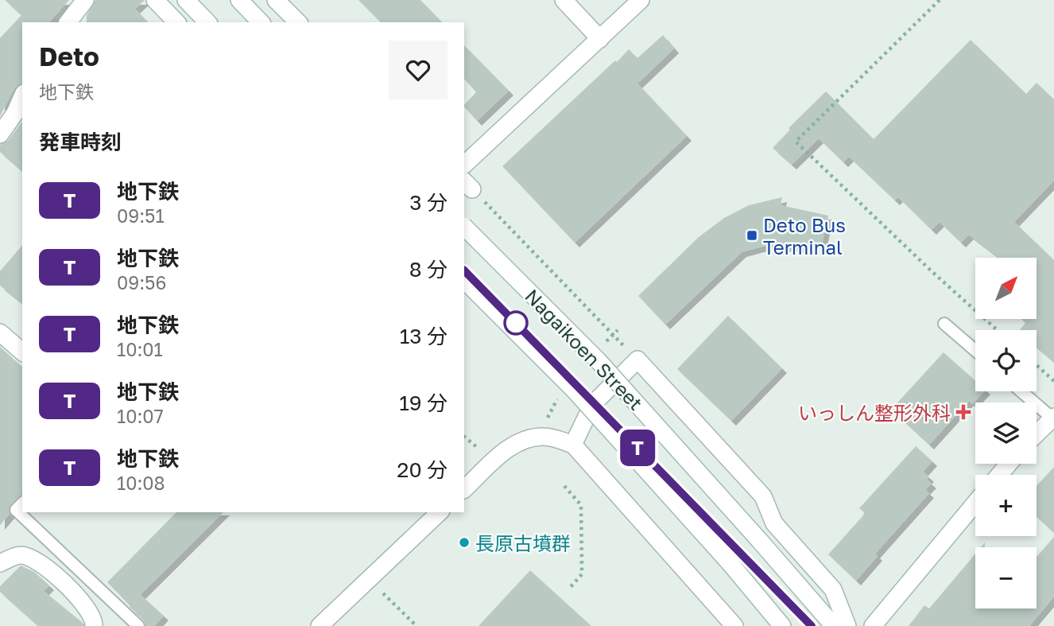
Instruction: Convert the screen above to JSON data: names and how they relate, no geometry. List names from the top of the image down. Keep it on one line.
{"streets":{"street":["Nagaikoen Street"]},"places":{"transit":["Deto Bus Terminal"],"health":["いっしん整形外科"],"other":["長原古墳群"]},"lines":["metro line T"],"north":"top right","page":{"on_map":"T","heading":[["Deto","地下鉄"],"発車時刻"],"list":[{"mark":"T","name":"地下鉄","note":"09:51","value":"3 分"},{"mark":"T","name":"地下鉄","note":"09:56","value":"8 分"},{"mark":"T","name":"地下鉄","note":"10:01","value":"13 分"},{"mark":"T","name":"地下鉄","note":"10:07","value":"19 分"},{"mark":"T","name":"地下鉄","note":"10:08","value":"20 分"}],"map_buttons":["+","−"]}}
